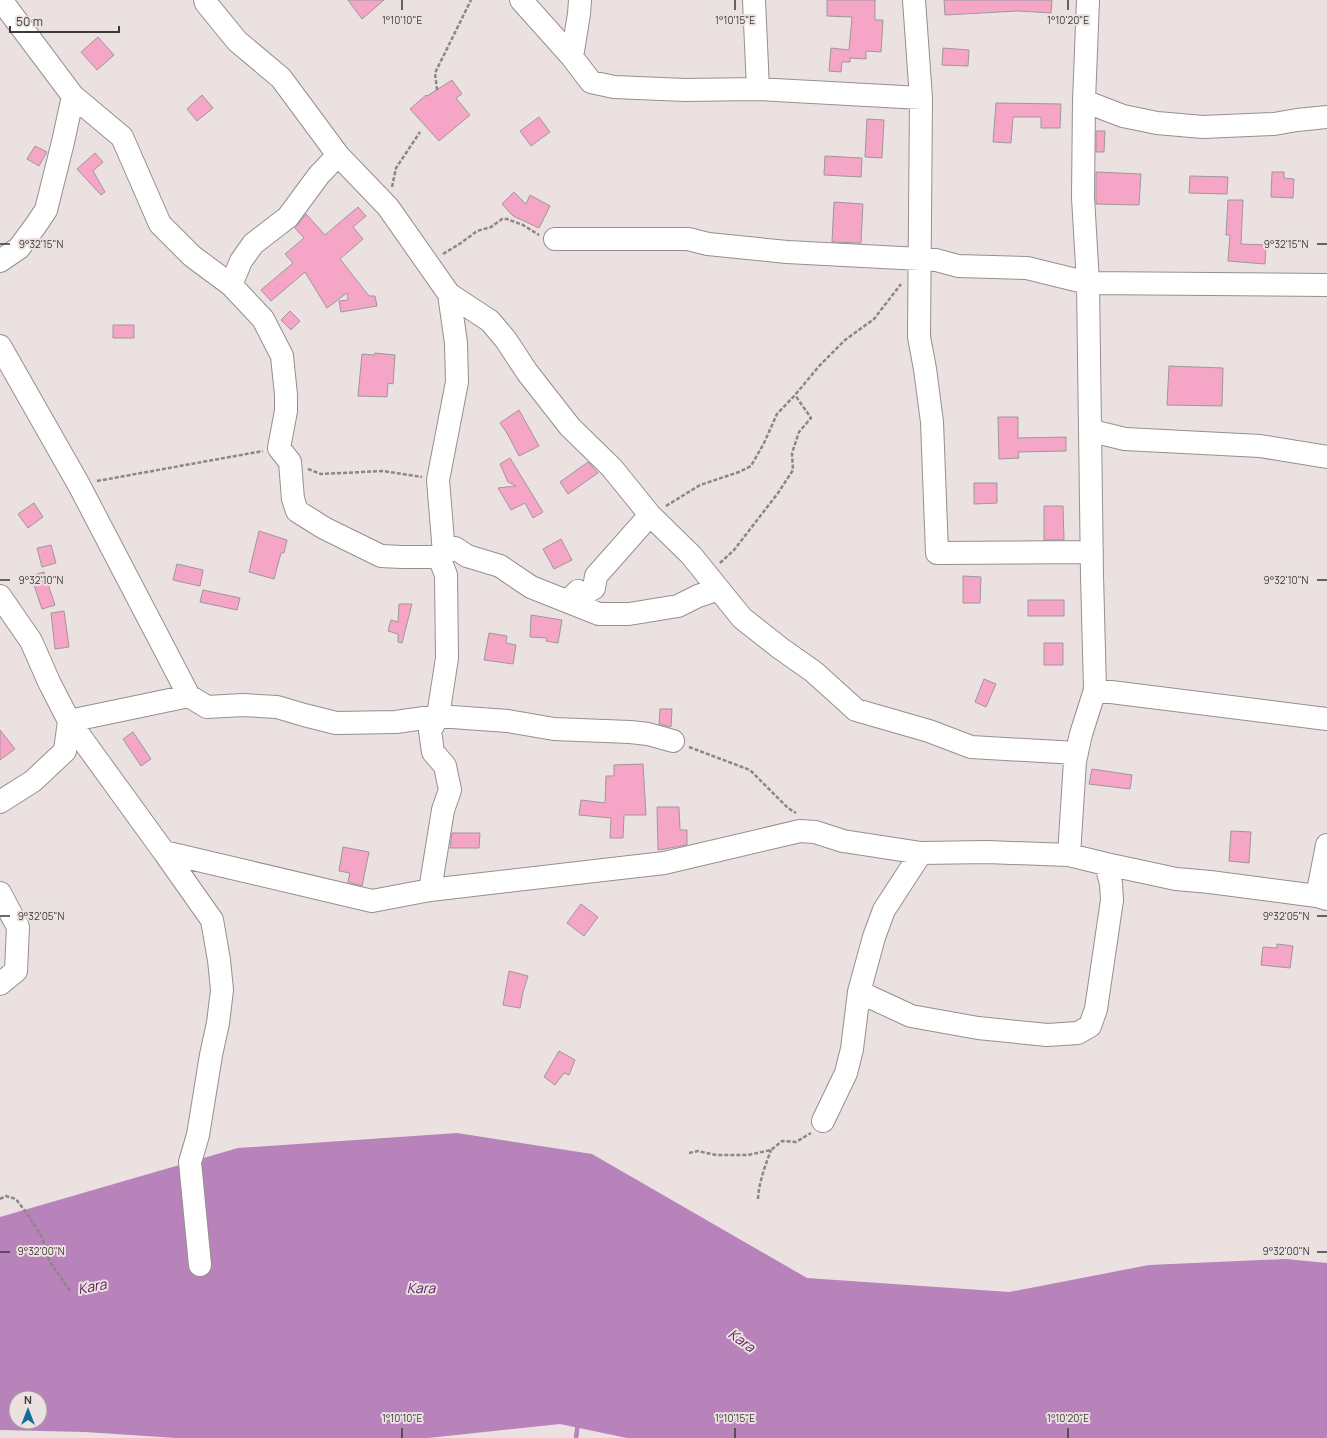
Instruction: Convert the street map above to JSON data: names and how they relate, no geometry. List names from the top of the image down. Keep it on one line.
{"water":["Kara"],"scale_bar":"50 m","north":"top","coordinates":["1°10'10\"E","1°10'15\"E","1°10'20\"E","9°32'15\"N","9°32'10\"N","9°32'05\"N","9°32'00\"N"]}
